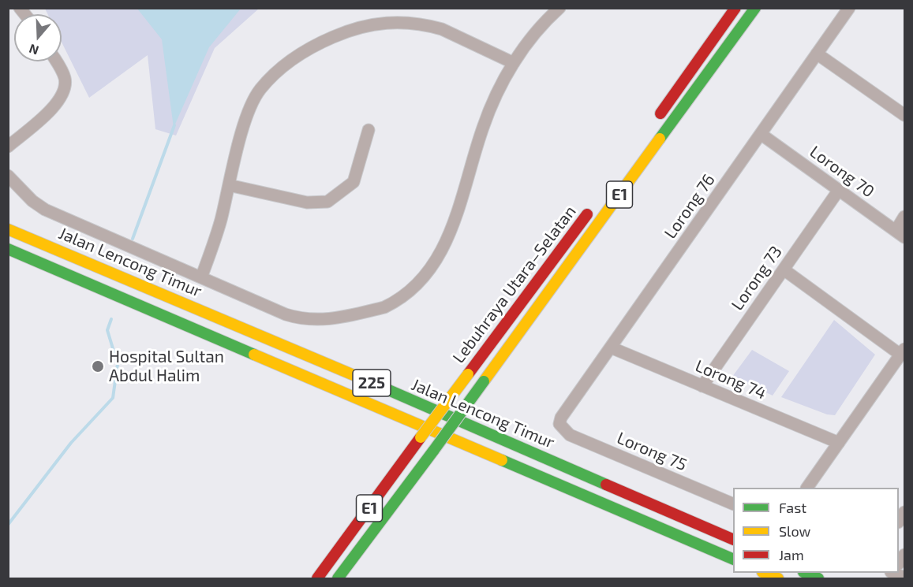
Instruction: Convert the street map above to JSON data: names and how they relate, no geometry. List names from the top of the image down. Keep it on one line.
{"streets":{"highway":["E1","Jalan Lencong Timur","Lebuhraya Utara–Selatan","225"],"street":["Lorong 70","Lorong 76","Lorong 73","Lorong 74","Lorong 75"]},"crossings":[["Lorong 70","Lorong 76"],["Lorong 70","Lorong 73"],["Lorong 76","Lorong 74"],["Lorong 76","Lorong 75"],["Lorong 73","Lorong 74"]],"places":["Hospital Sultan Abdul Halim"],"legend":["Fast","Slow","Jam"],"north":"bottom"}
